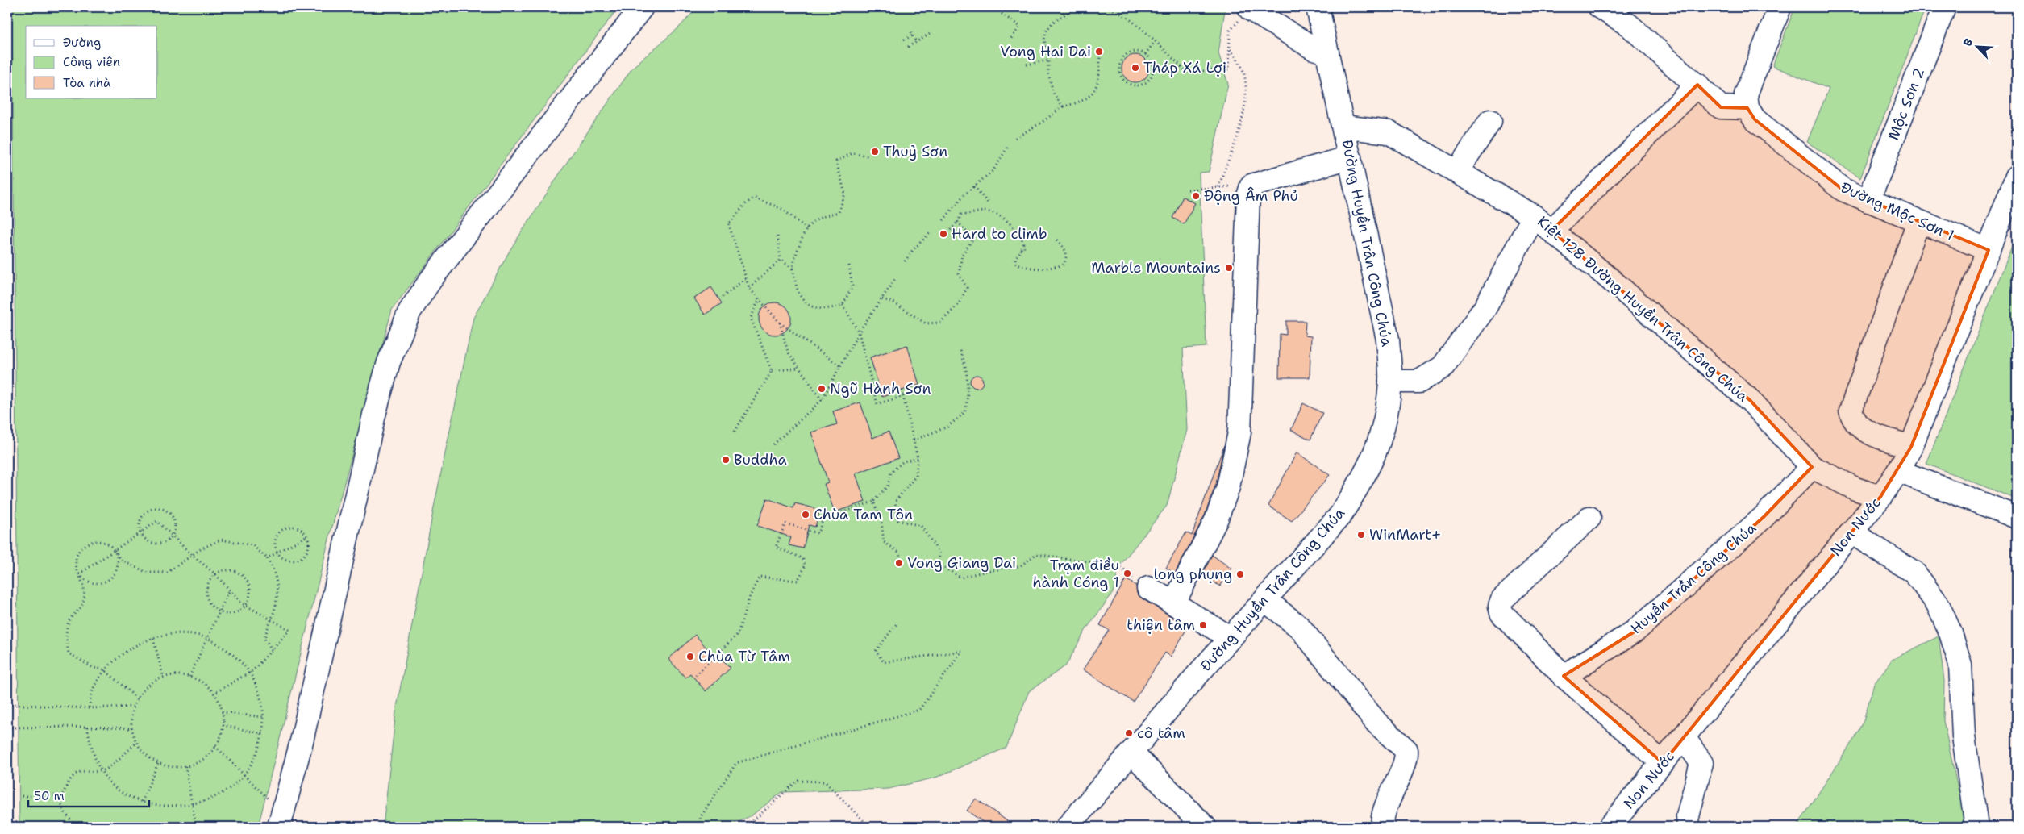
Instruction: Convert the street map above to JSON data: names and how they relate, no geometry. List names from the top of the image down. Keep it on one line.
{"streets":{"street":["Mộc Sơn 2","Đường Mộc Sơn 1","Đường Huyền Trân Công Chúa","Kiệt 128 Đường Huyền Trân Công Chúa","Non Nước","Huyền Trần Công Chúa"]},"crossings":[["Mộc Sơn 2","Đường Mộc Sơn 1"],["Đường Mộc Sơn 1","Non Nước"],["Đường Huyền Trân Công Chúa","Kiệt 128 Đường Huyền Trân Công Chúa"],["Kiệt 128 Đường Huyền Trân Công Chúa","Non Nước"],["Kiệt 128 Đường Huyền Trân Công Chúa","Huyền Trần Công Chúa"]],"places":["Vong Hai Dai","Tháp Xá Lợi","Thuỷ Sơn","Động Âm Phủ","Hard to climb","Marble Mountains","Ngũ Hành Sơn","Buddha","Chùa Tam Tôn","WinMart+","Vong Giang Dai","Trạm điều hành Cóng 1","long phụng","thiện tâm","Chùa Từ Tâm","cô tâm"],"legend":["Đường","Công viên","Tòa nhà"],"scale_bar":"50 m","north":"top left"}
